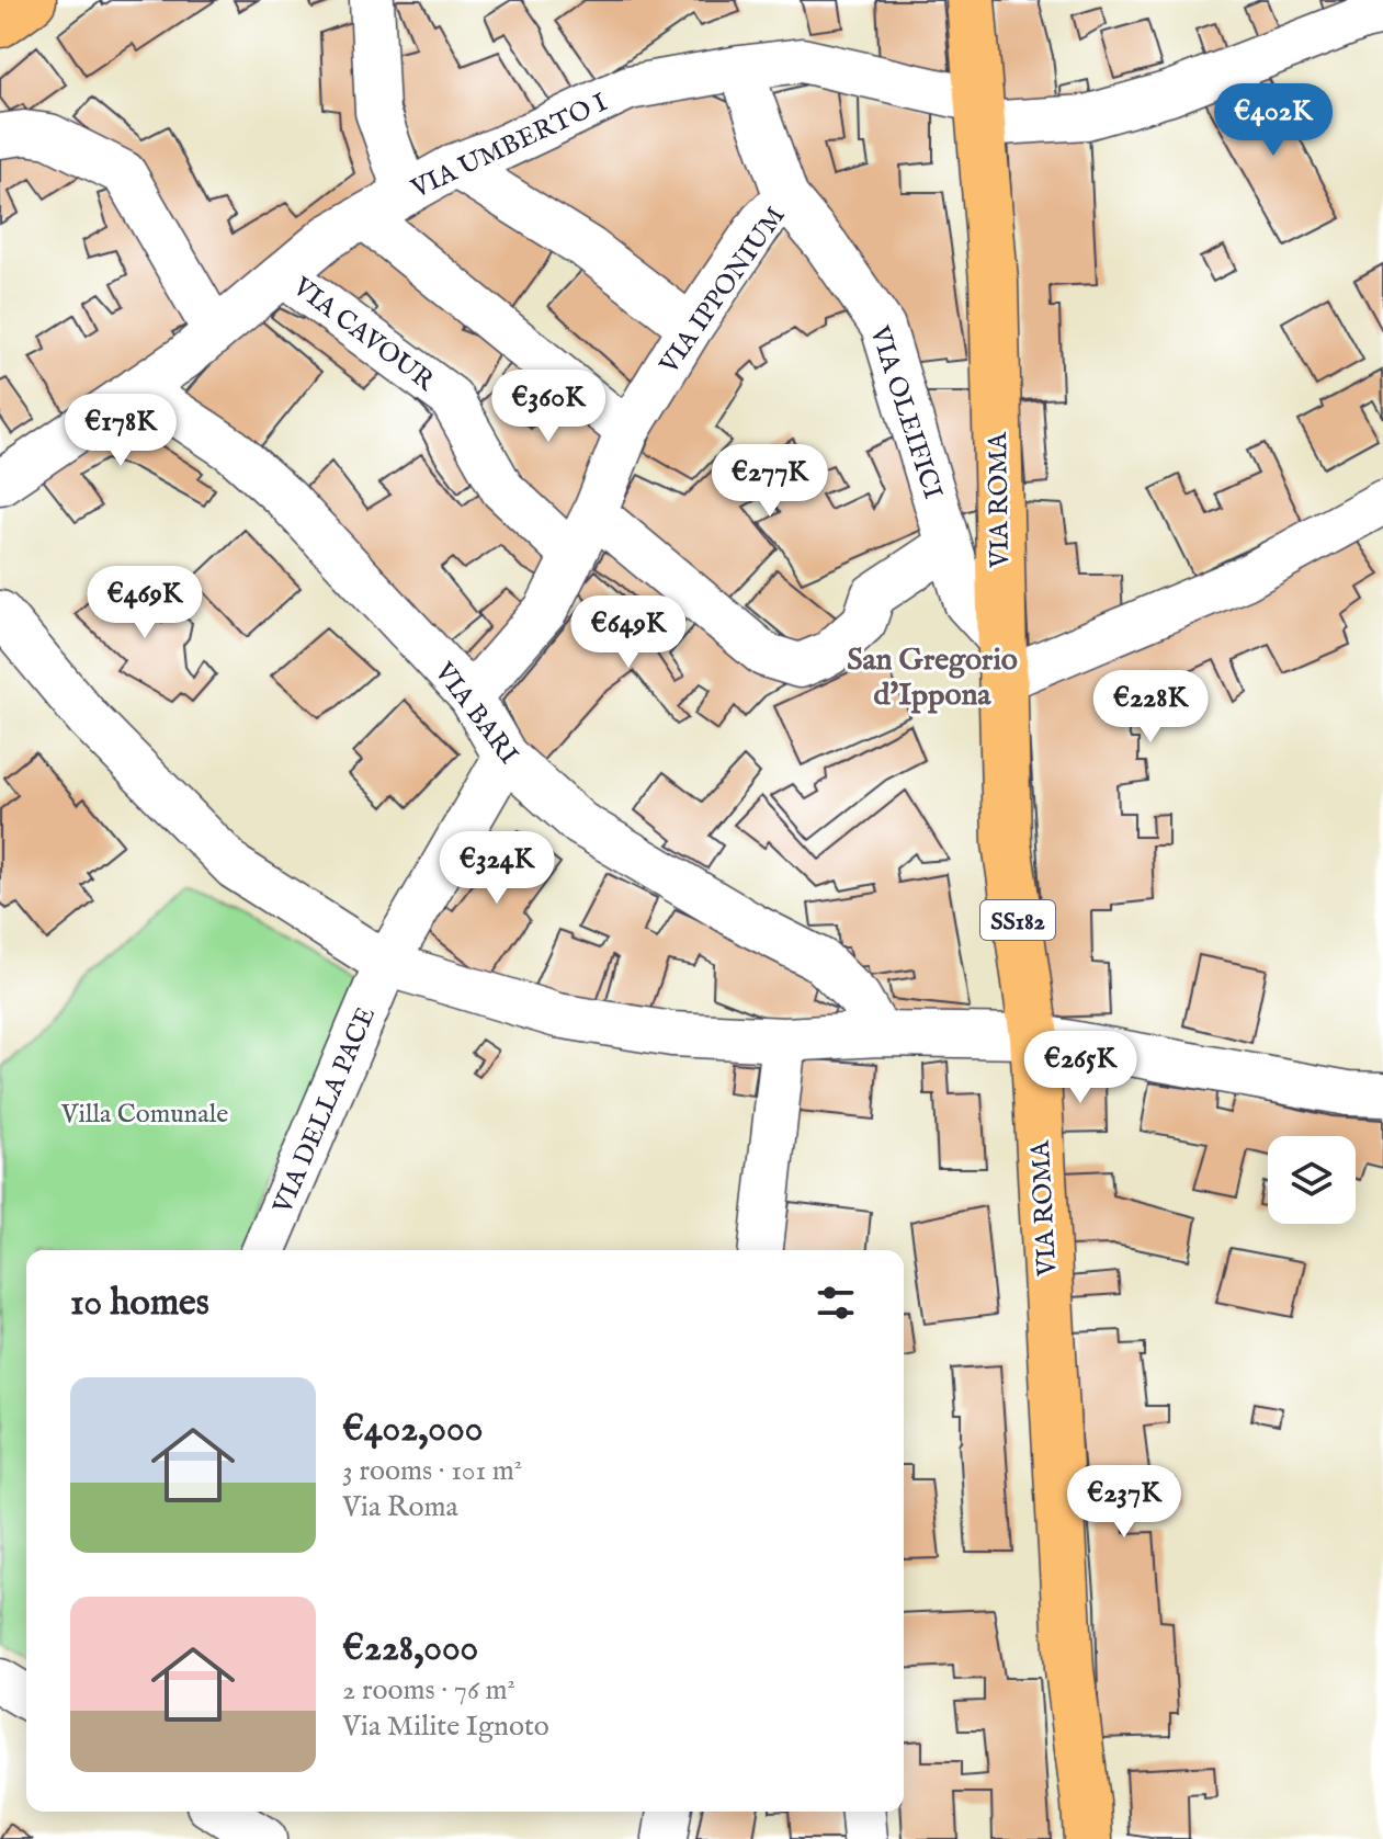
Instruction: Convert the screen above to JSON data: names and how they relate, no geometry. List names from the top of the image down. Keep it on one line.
{"streets":{"main road":["VIA ROMA","SS182"],"street":["VIA UMBERTO I","VIA IPPONIUM","VIA CAVOUR","VIA OLEIFICI","VIA BARI","VIA DELLA PACE"]},"crossings":[["VIA UMBERTO I","VIA CAVOUR"],["VIA UMBERTO I","VIA ROMA"],["VIA UMBERTO I","VIA BARI"],["VIA IPPONIUM","VIA CAVOUR"],["VIA IPPONIUM","VIA OLEIFICI"],["VIA IPPONIUM","VIA BARI"],["VIA OLEIFICI","VIA ROMA"],["VIA BARI","VIA DELLA PACE"]],"districts":["San Gregorio d'Ippona"],"parks":["Villa Comunale"],"page":{"price":["€402K","€360K","€178K","€277K","€469K","€649K","€228K","€324K","€265K","€237K"],"heading":"10 homes","list":[{"name":"€402,000","note":"3 rooms · 101 m² · Via Roma"},{"name":"€228,000","note":"2 rooms · 76 m² · Via Milite Ignoto"}]}}
